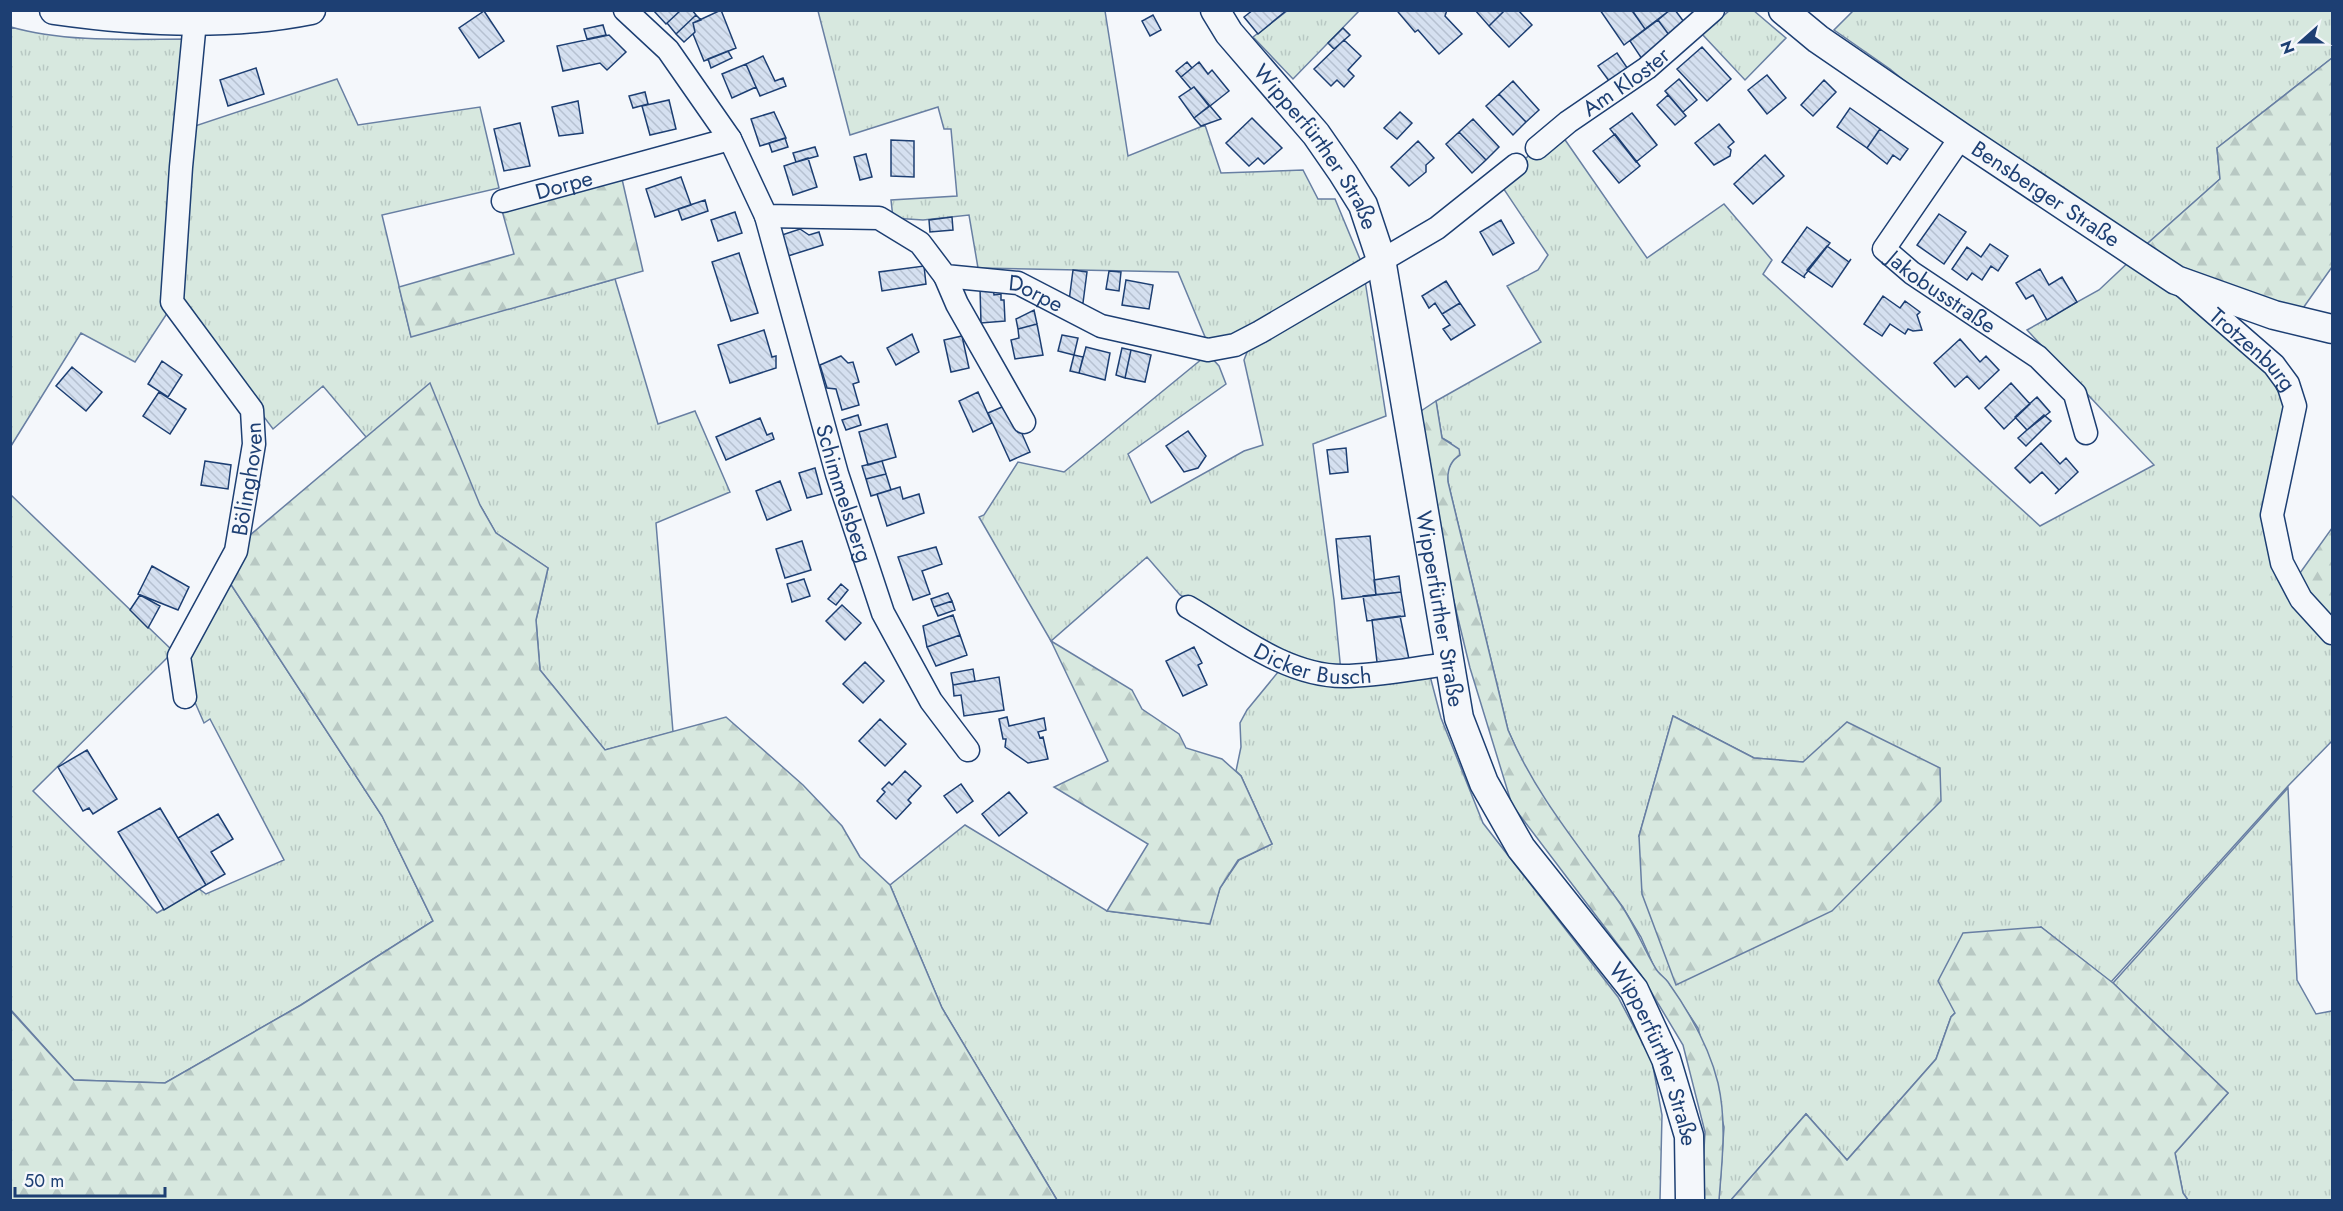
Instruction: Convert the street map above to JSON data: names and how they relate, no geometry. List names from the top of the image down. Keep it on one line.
{"streets":{"main road":["Wipperfürther Straße","Bensberger Straße"],"street":["Am Kloster","Dorpe","Jakobusstraße","Trotzenburg","Bölinghoven","Schimmelsberg","Dicker Busch"]},"crossings":[["Wipperfürther Straße","Dorpe"],["Wipperfürther Straße","Dicker Busch"],["Bensberger Straße","Jakobusstraße"],["Bensberger Straße","Trotzenburg"]],"scale_bar":"50 m","north":"left"}
